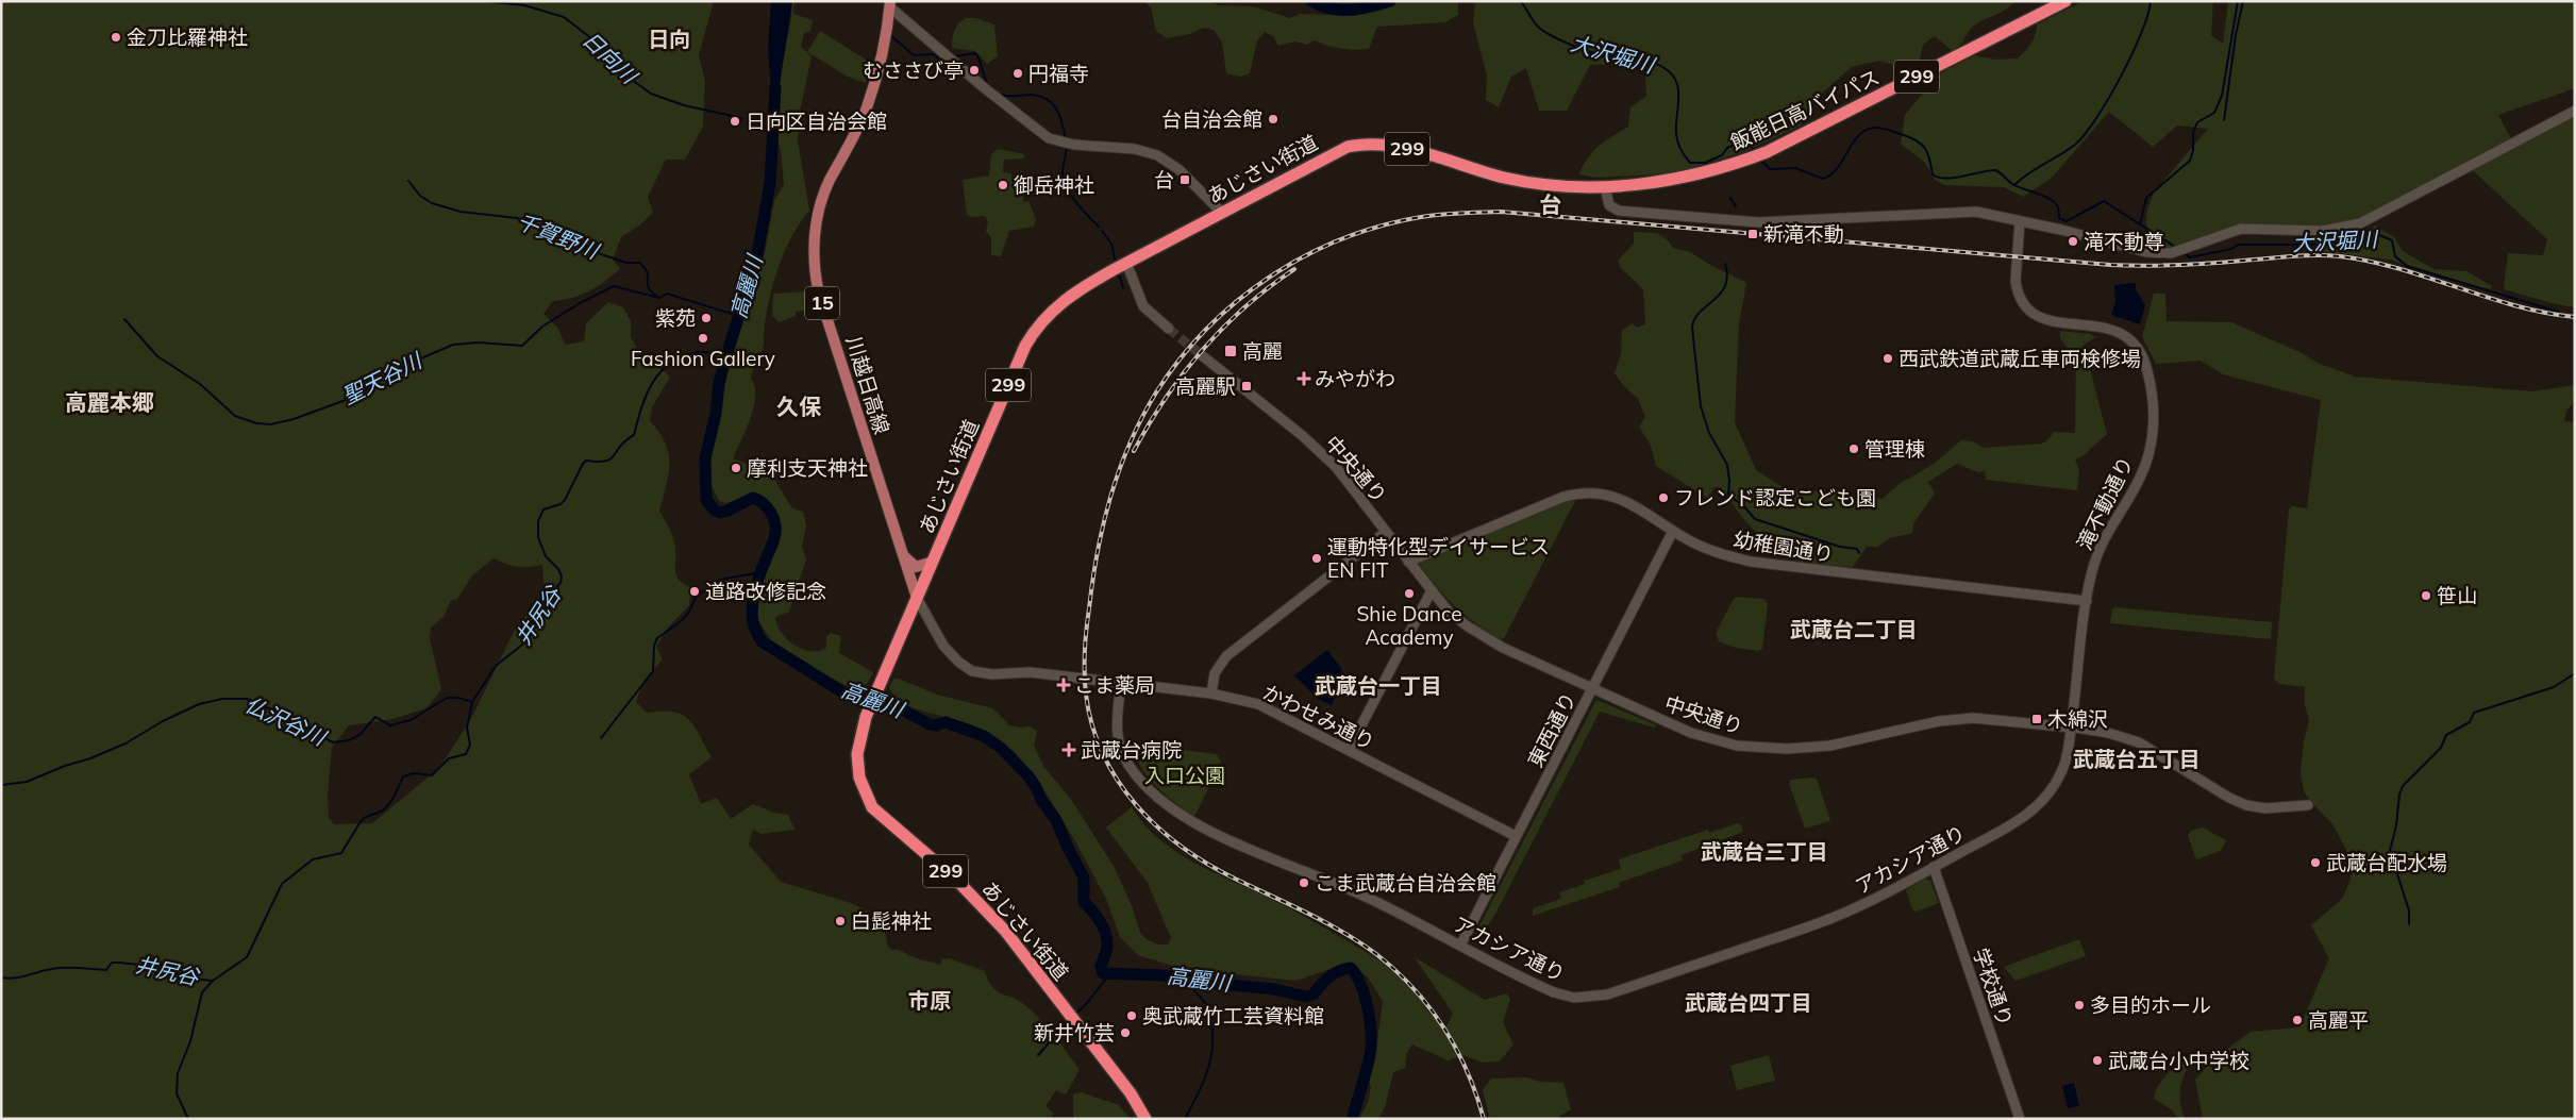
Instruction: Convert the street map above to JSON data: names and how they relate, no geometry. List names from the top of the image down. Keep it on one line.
{"streets":{"highway":["299","飯能日高バイパス","あじさい街道"],"main road":["15","川越日高線"],"street":["中央通り","滝不動通り","幼稚園通り","かわせみ通り","東西通り","アカシア通り","学校通り"]},"crossings":[["飯能日高バイパス","あじさい街道"],["あじさい街道","川越日高線"],["あじさい街道","かわせみ通り"],["川越日高線","かわせみ通り"],["中央通り","滝不動通り"],["中央通り","幼稚園通り"],["中央通り","東西通り"],["中央通り","アカシア通り"],["滝不動通り","幼稚園通り"],["滝不動通り","アカシア通り"],["幼稚園通り","東西通り"],["かわせみ通り","東西通り"],["かわせみ通り","アカシア通り"],["東西通り","アカシア通り"],["アカシア通り","学校通り"]],"districts":["日向","台","高麗本郷","久保","武蔵台二丁目","武蔵台一丁目","武蔵台五丁目","武蔵台三丁目","市原","武蔵台四丁目"],"water":["大沢堀川","日向川","千賀野川","高麗川","聖天谷川","井尻谷","仏沢谷川"],"parks":["入口公園"],"places":{"other":["金刀比羅神社","むささび亭","円福寺","台自治会館","日向区自治会館","御岳神社","滝不動尊","紫苑","Fashion Gallery","西武鉄道武蔵丘車両検修場","管理棟","摩利支天神社","フレンド認定こども園","運動特化型デイサービス EN FIT","道路改修記念","Shie Dance Academy","笹山","武蔵台配水場","こま武蔵台自治会館","白髭神社","多目的ホール","奥武蔵竹工芸資料館","高麗平","新井竹芸","武蔵台小中学校"],"transit":["台","新滝不動","高麗","高麗駅","木綿沢"],"health":["みやがわ","こま薬局","武蔵台病院"]}}
